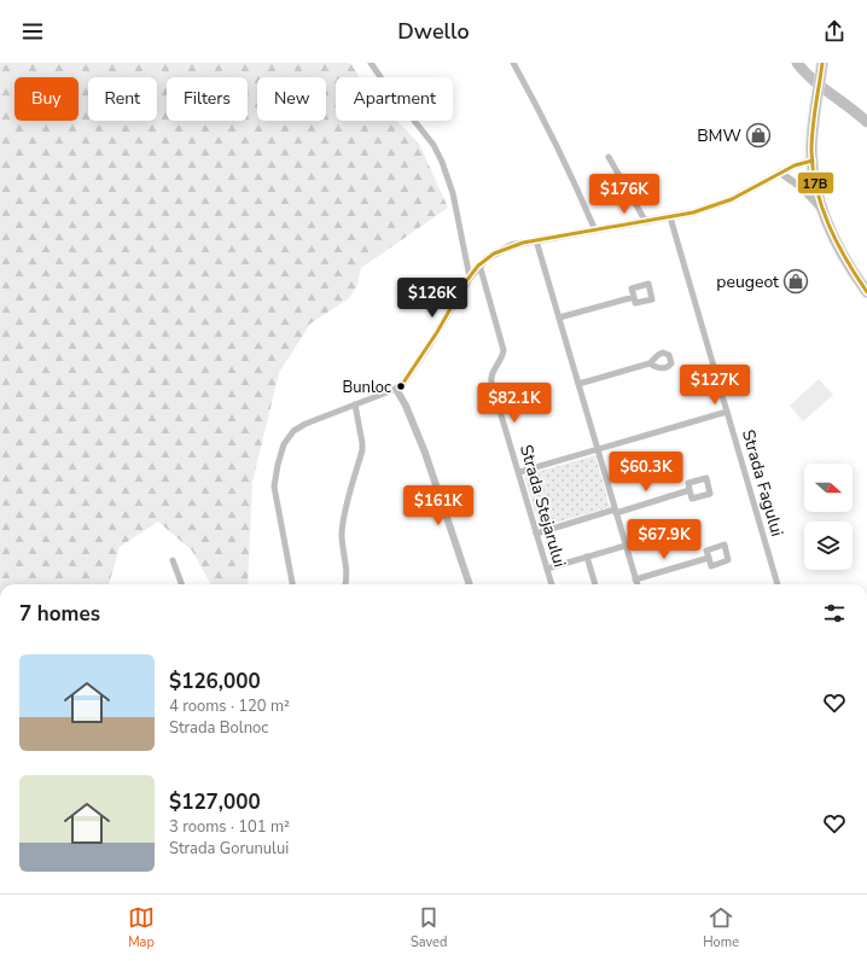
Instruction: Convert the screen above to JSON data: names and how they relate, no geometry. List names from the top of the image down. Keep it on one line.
{"streets":{"street":["Strada Fagului","Strada Stejarului"]},"places":{"shop":["BMW","peugeot"],"other":["Bunloc"]},"lines":["transit line 17B"],"north":"right","page":{"header":"Dwello","chip":["Buy","Rent","Filters","New","Apartment"],"price":["$176K","$126K","$127K","$82.1K","$60.3K","$161K","$67.9K"],"heading":"7 homes","list":[{"name":"$126,000","note":"4 rooms · 120 m² · Strada Bolnoc"},{"name":"$127,000","note":"3 rooms · 101 m² · Strada Gorunului"}],"tabs":["Map","Saved","Home"]}}
